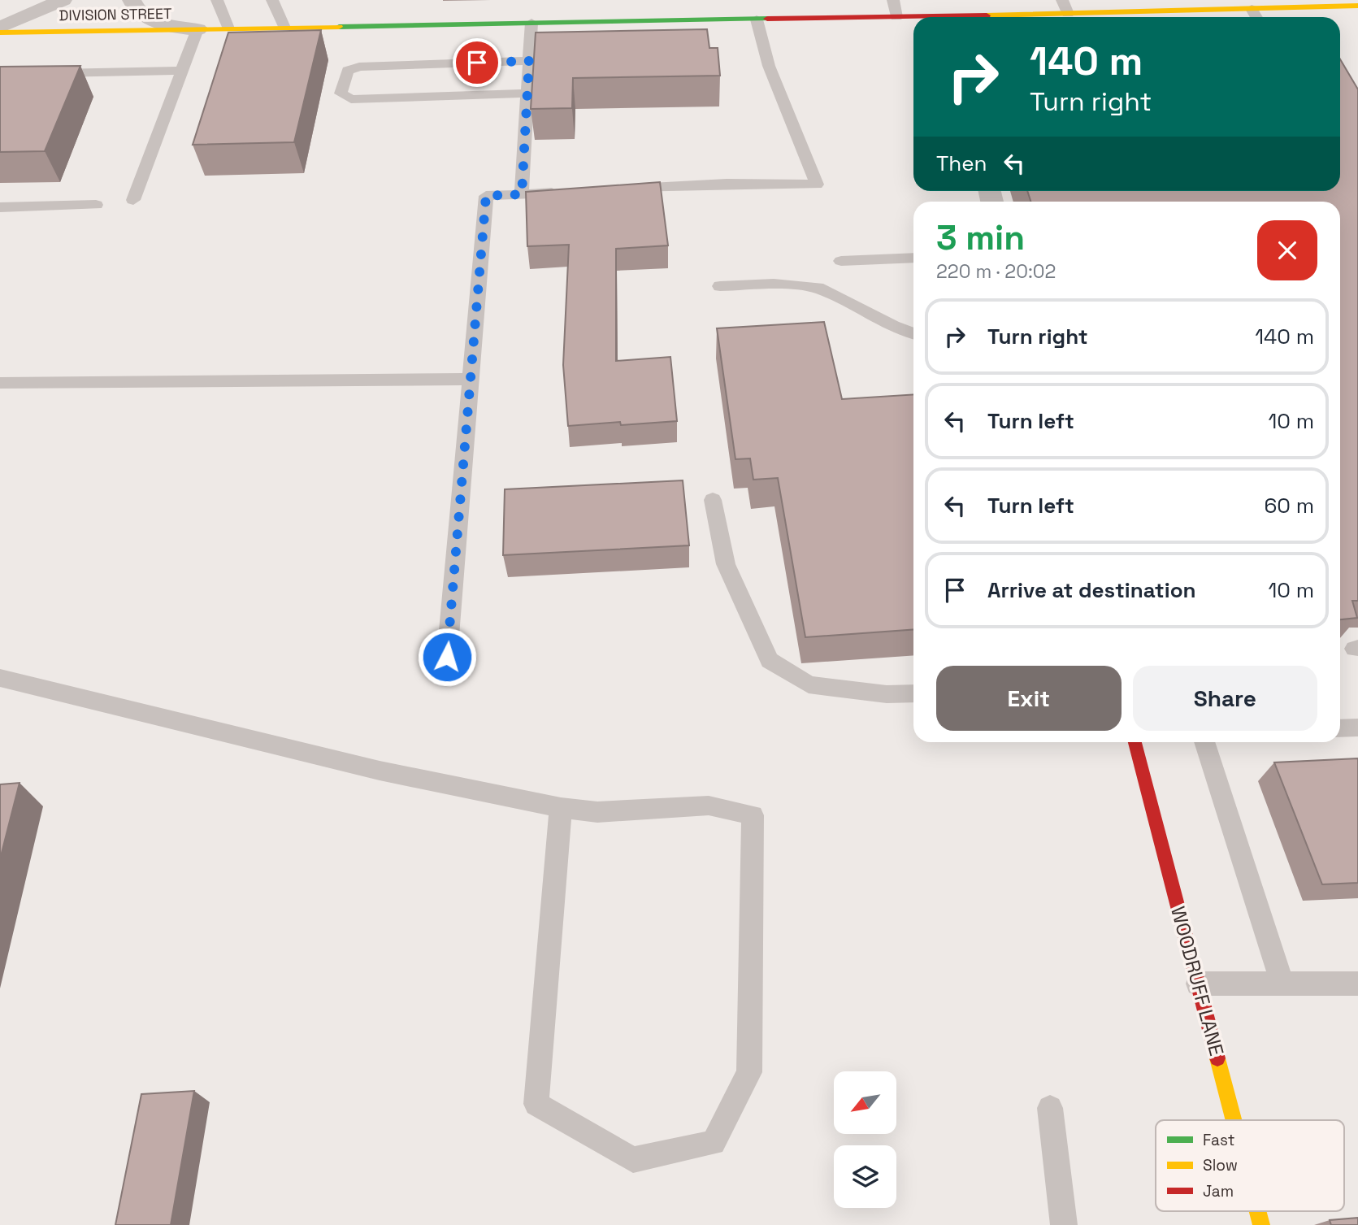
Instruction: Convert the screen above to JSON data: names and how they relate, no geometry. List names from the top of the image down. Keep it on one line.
{"streets":{"street":["DIVISION STREET","WOODRUFF LANE"]},"legend":["Fast","Slow","Jam"],"north":"bottom left","page":{"turn":["140 m","Turn right"],"then":"Then","heading":["3 min","220 m · 20:02"],"list":[{"name":"Turn right","value":"140 m"},{"name":"Turn left","value":"10 m"},{"name":"Turn left","value":"60 m"},{"name":"Arrive at destination","value":"10 m"}],"buttons":["Exit","Share"]}}
